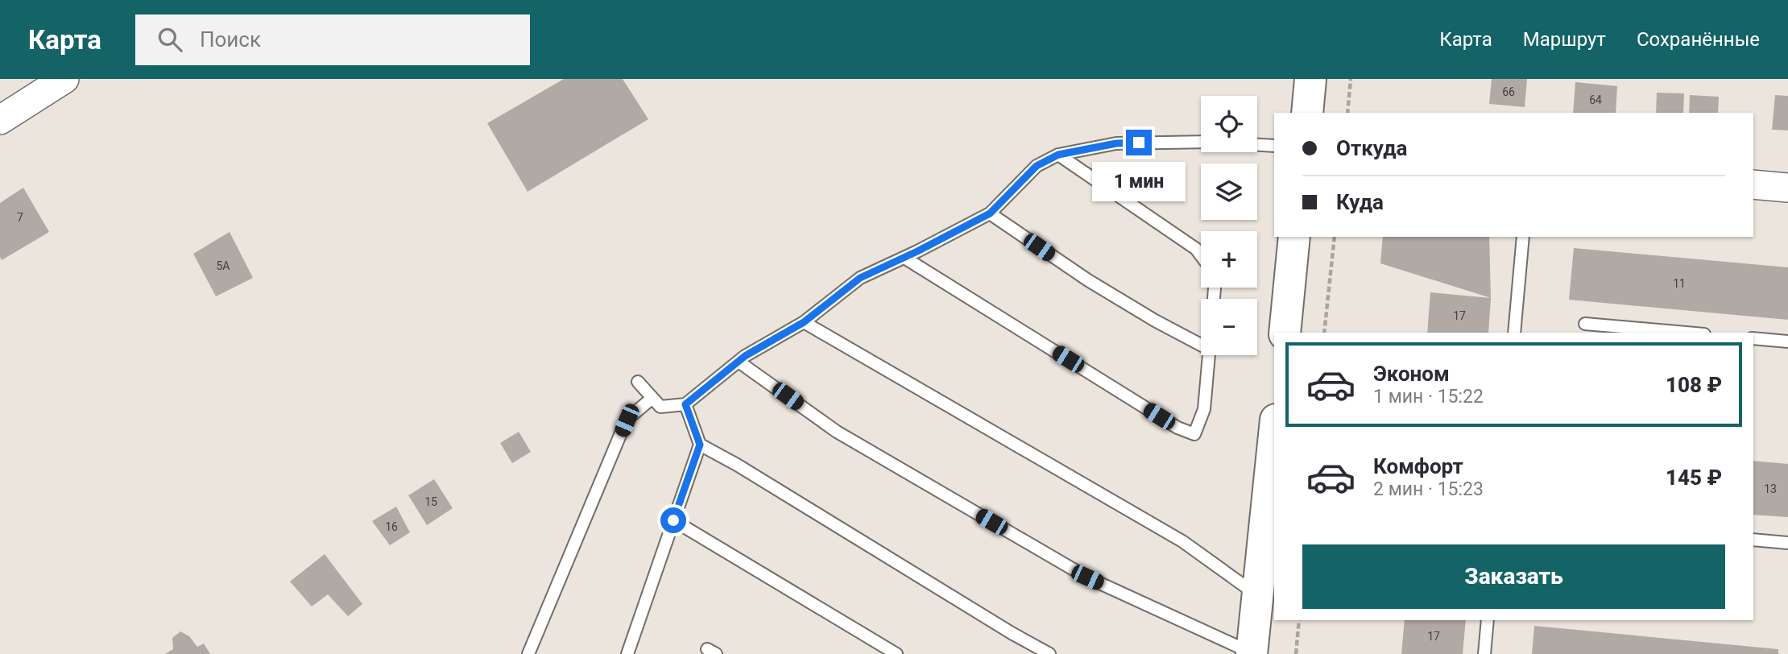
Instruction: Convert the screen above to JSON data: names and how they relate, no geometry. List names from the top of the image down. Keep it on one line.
{"house_numbers":["66","64","7","5А","11","17","13","15","16","17"],"page":{"header":"Карта","search":"Поиск","nav":["Карта","Маршрут","Сохранённые"],"map_buttons":["+","−"],"banner":["Откуда","Куда"],"bubble":"1 мин","list":[{"name":"Эконом","note":"1 мин · 15:22","value":"108 ₽"},{"name":"Комфорт","note":"2 мин · 15:23","value":"145 ₽"}],"buttons":"Заказать"}}
